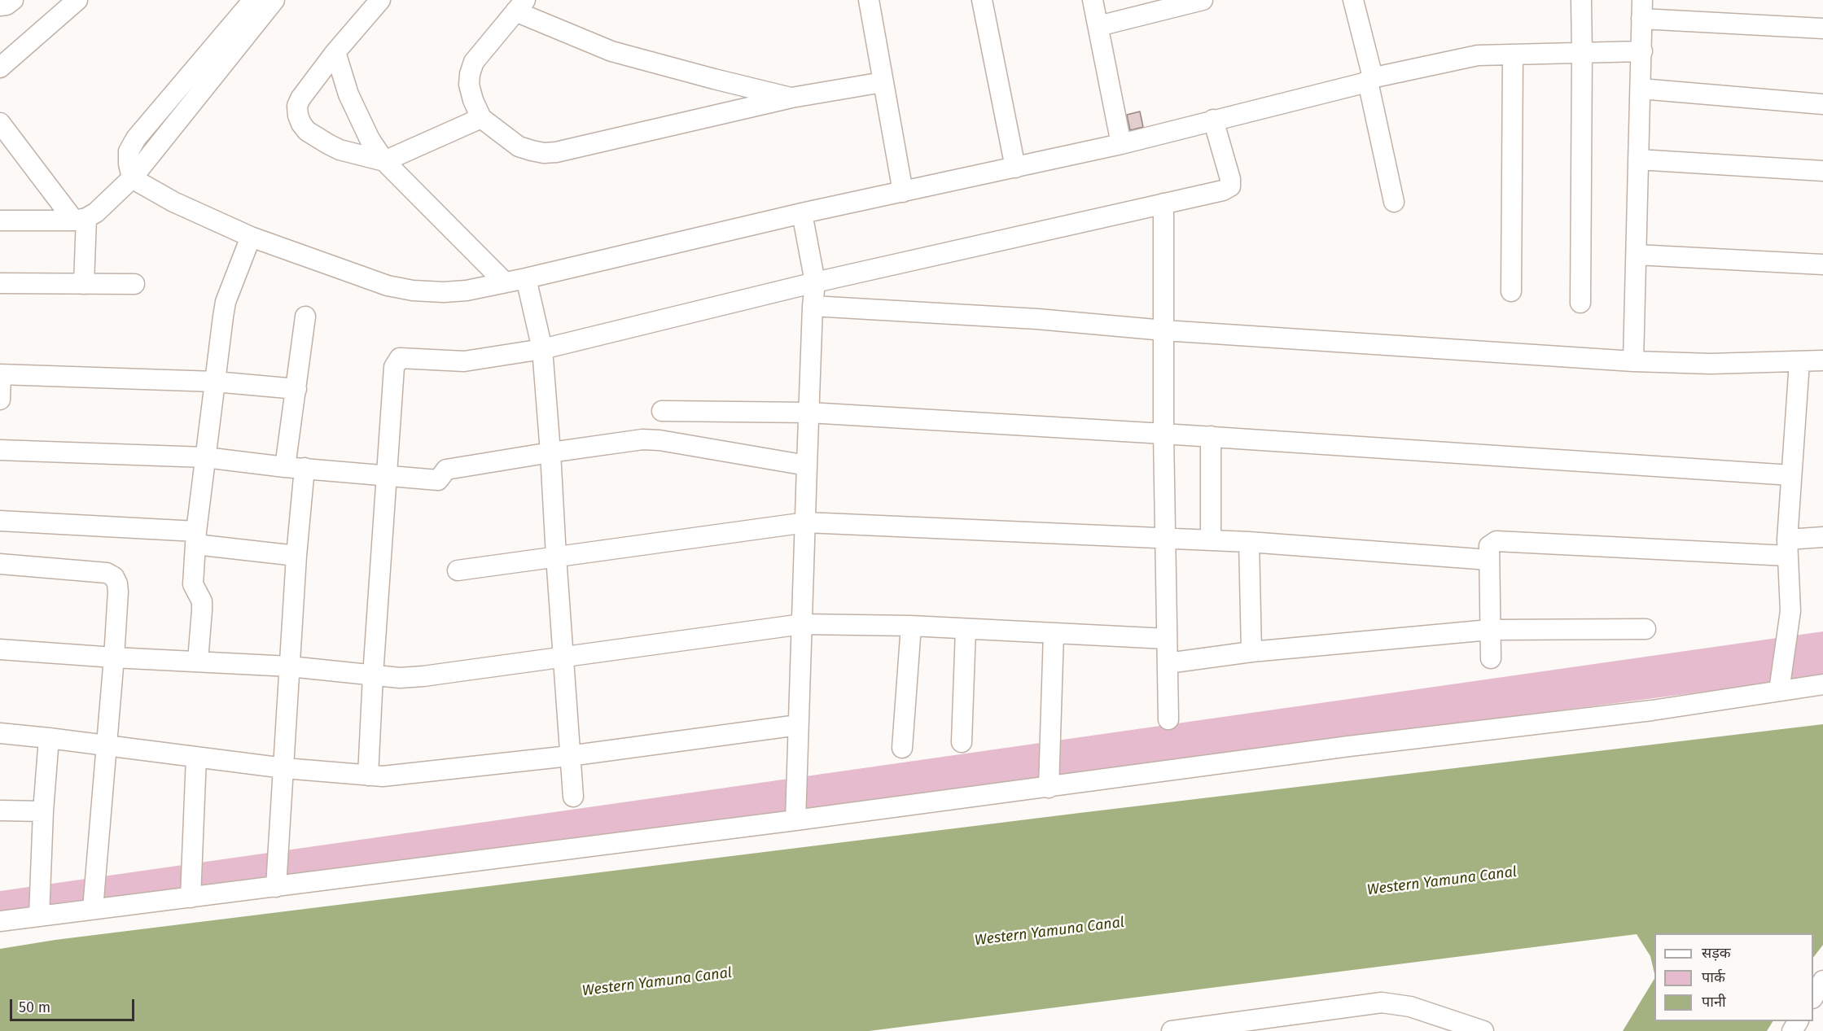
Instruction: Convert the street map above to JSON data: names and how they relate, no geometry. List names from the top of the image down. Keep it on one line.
{"water":["Western Yamuna Canal"],"legend":["सड़क","पार्क","पानी"],"scale_bar":"50 m"}
